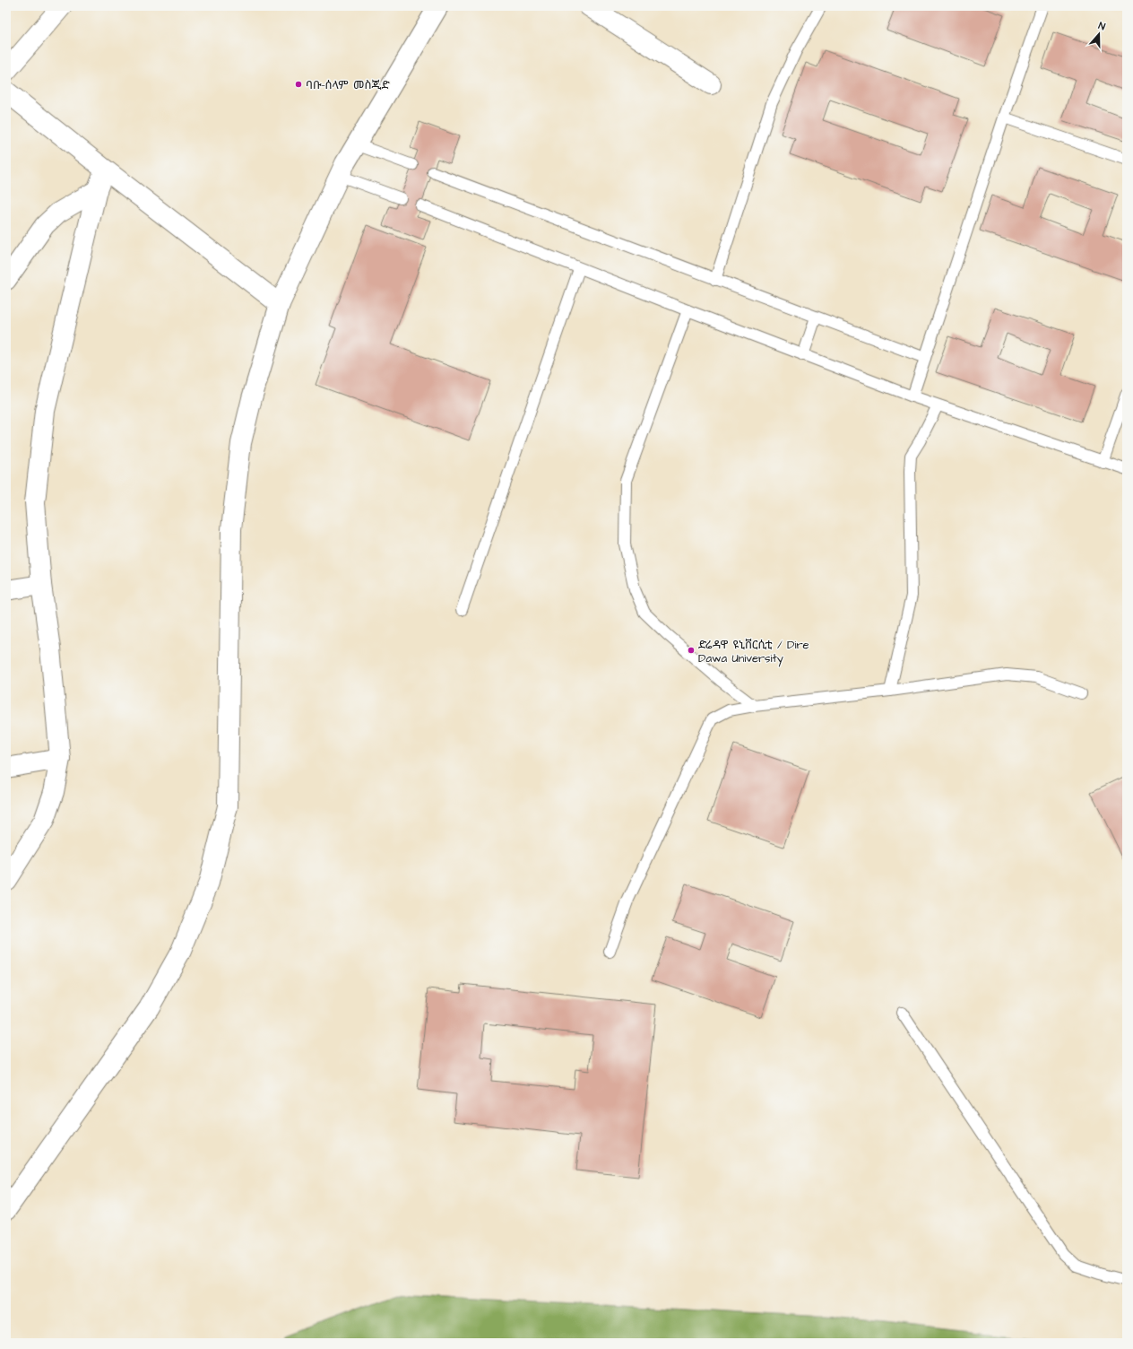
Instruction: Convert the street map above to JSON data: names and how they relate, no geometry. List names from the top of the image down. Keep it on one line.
{"places":["ባቡ-ሰላም መስጂድ","ድሬዳዋ ዩኒቨርሲቲ / Dire Dawa University"],"north":"top"}
